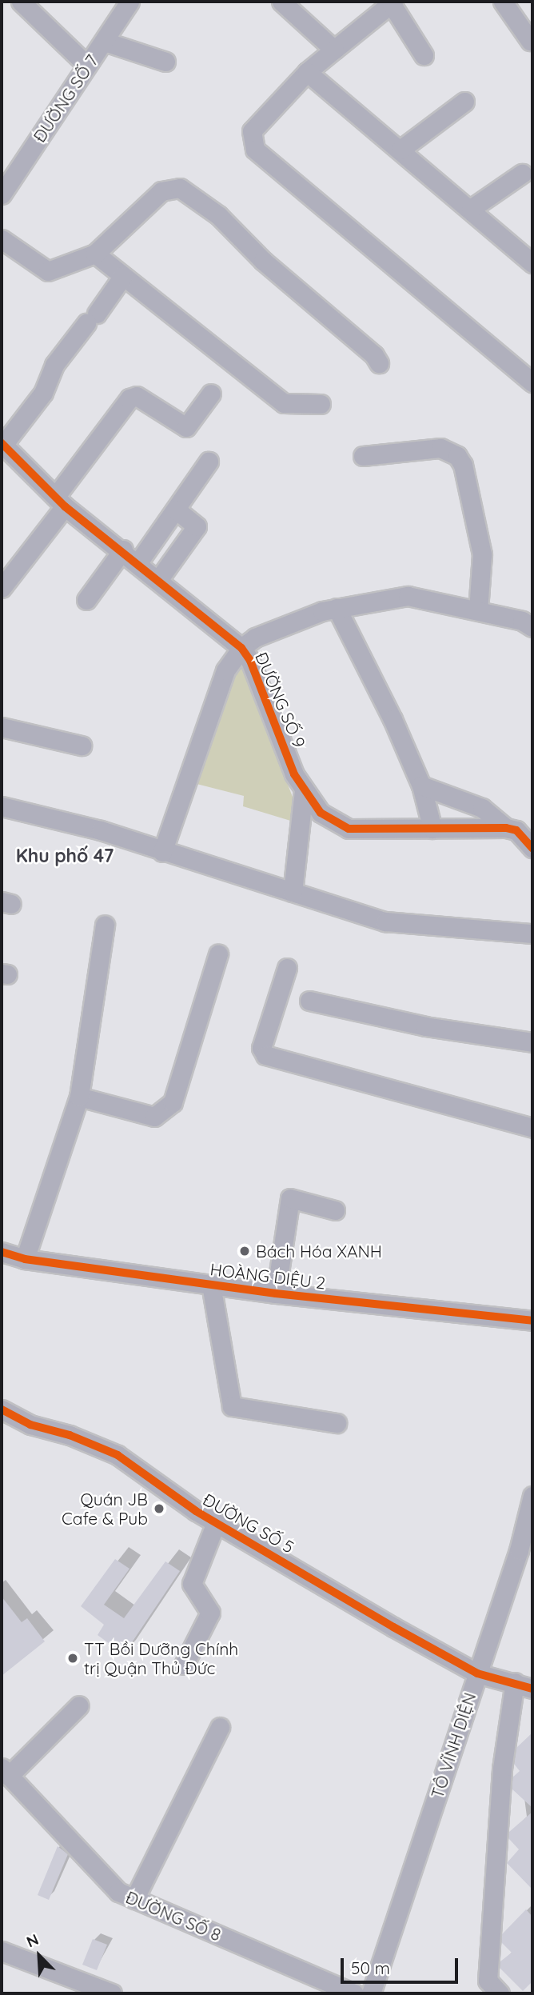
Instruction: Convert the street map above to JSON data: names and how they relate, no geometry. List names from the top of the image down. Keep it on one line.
{"streets":{"street":["ĐƯỜNG SỐ 7","ĐƯỜNG SỐ 9","HOÀNG DIỆU 2","ĐƯỜNG SỐ 5","TÔ VĨNH DIỆN","ĐƯỜNG SỐ 8"]},"crossings":[["ĐƯỜNG SỐ 5","TÔ VĨNH DIỆN"]],"districts":["Khu phố 47"],"places":["Bách Hóa XANH","Quán JB Cafe & Pub","TT Bồi Dưỡng Chính trị Quận Thủ Đức"],"scale_bar":"50 m","north":"top left"}
